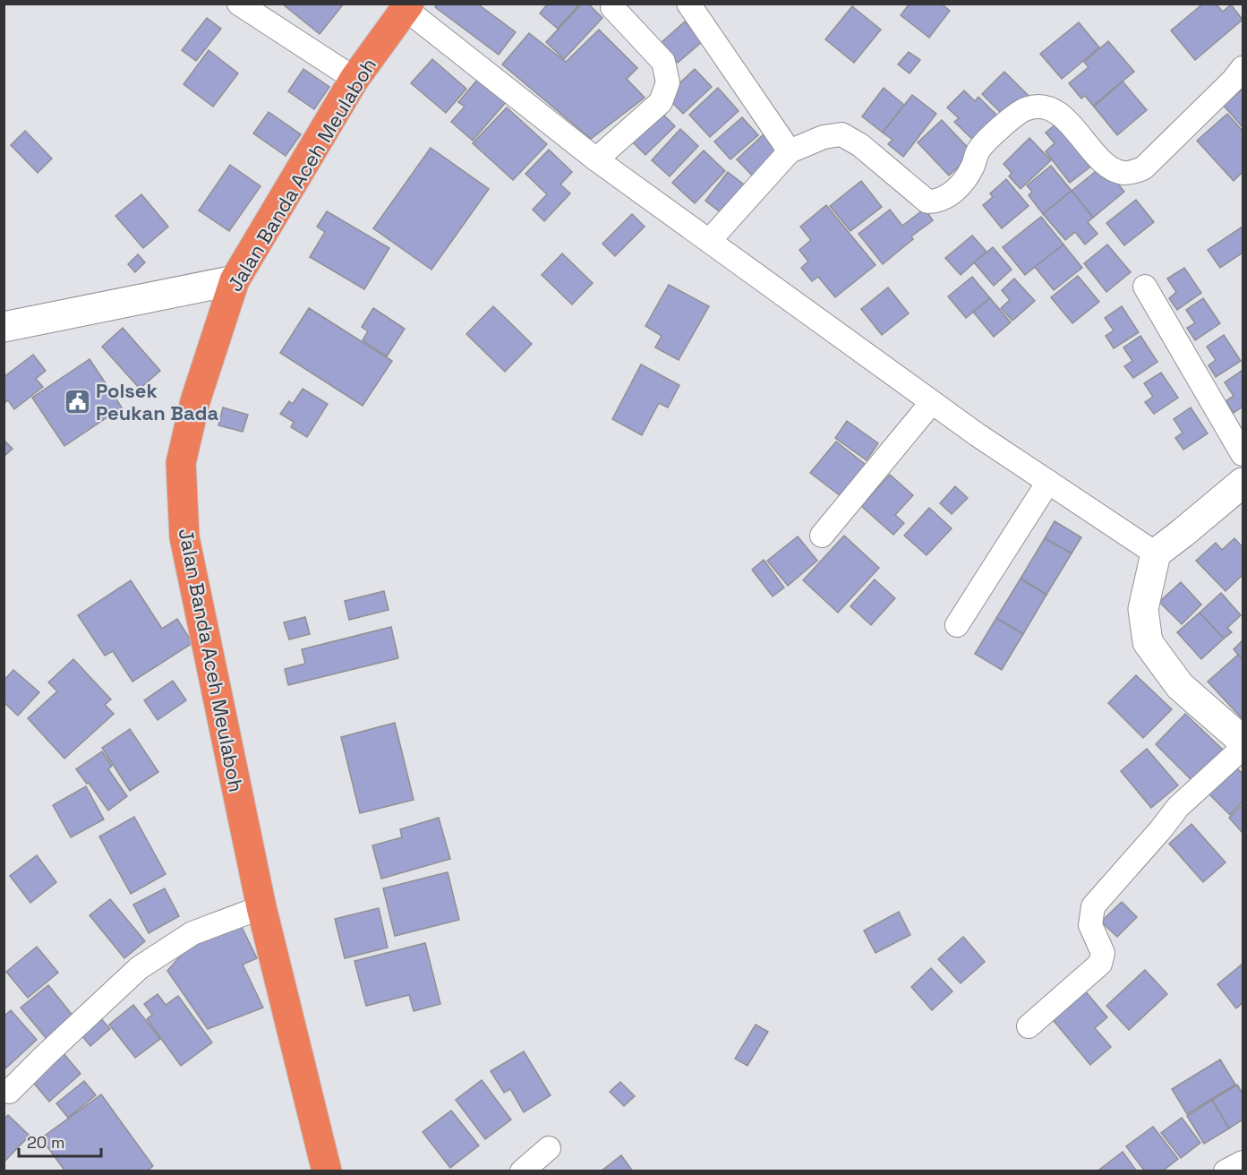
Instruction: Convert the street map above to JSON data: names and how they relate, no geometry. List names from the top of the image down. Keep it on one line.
{"streets":{"highway":["Jalan Banda Aceh Meulaboh"]},"places":{"public building":["Polsek Peukan Bada"]},"scale_bar":"20 m"}
